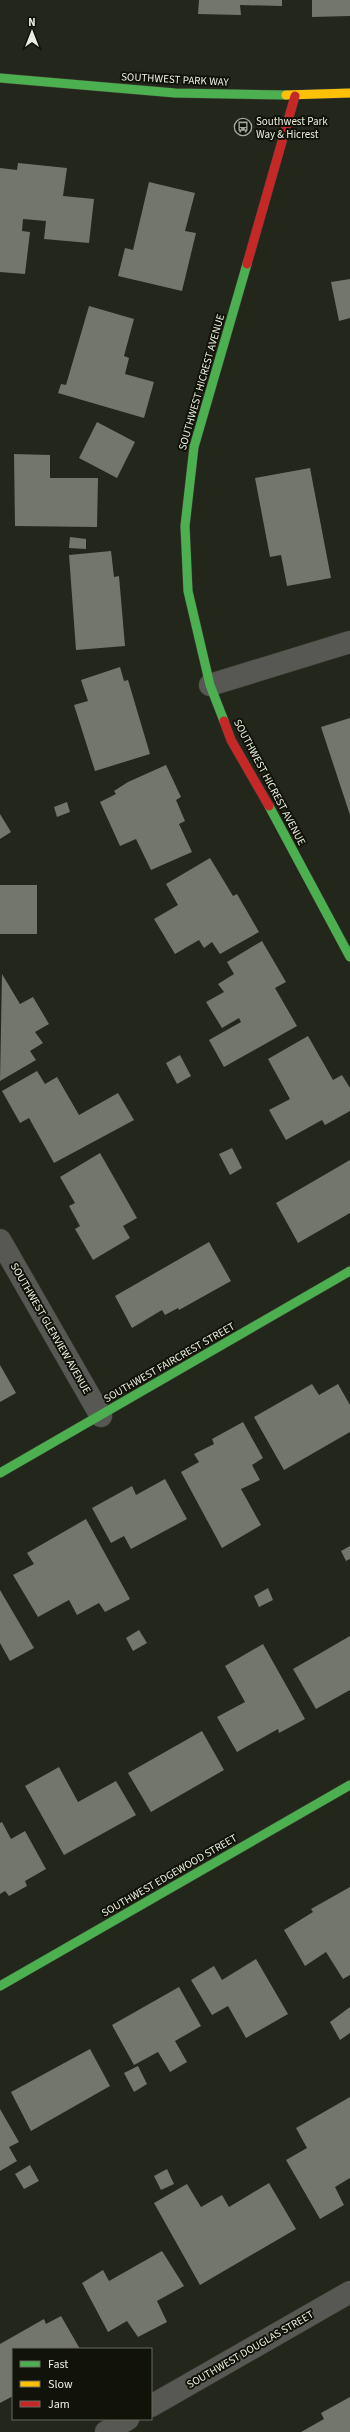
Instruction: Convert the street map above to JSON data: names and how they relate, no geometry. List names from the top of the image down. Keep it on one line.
{"streets":{"street":["SOUTHWEST PARK WAY","SOUTHWEST HICREST AVENUE","SOUTHWEST GLENVIEW AVENUE","SOUTHWEST FAIRCREST STREET","SOUTHWEST EDGEWOOD STREET","SOUTHWEST DOUGLAS STREET"]},"crossings":[["SOUTHWEST PARK WAY","SOUTHWEST HICREST AVENUE"],["SOUTHWEST GLENVIEW AVENUE","SOUTHWEST FAIRCREST STREET"]],"places":{"bus stop":["Southwest Park Way & Hicrest"]},"legend":["Fast","Slow","Jam"],"north":"top"}
